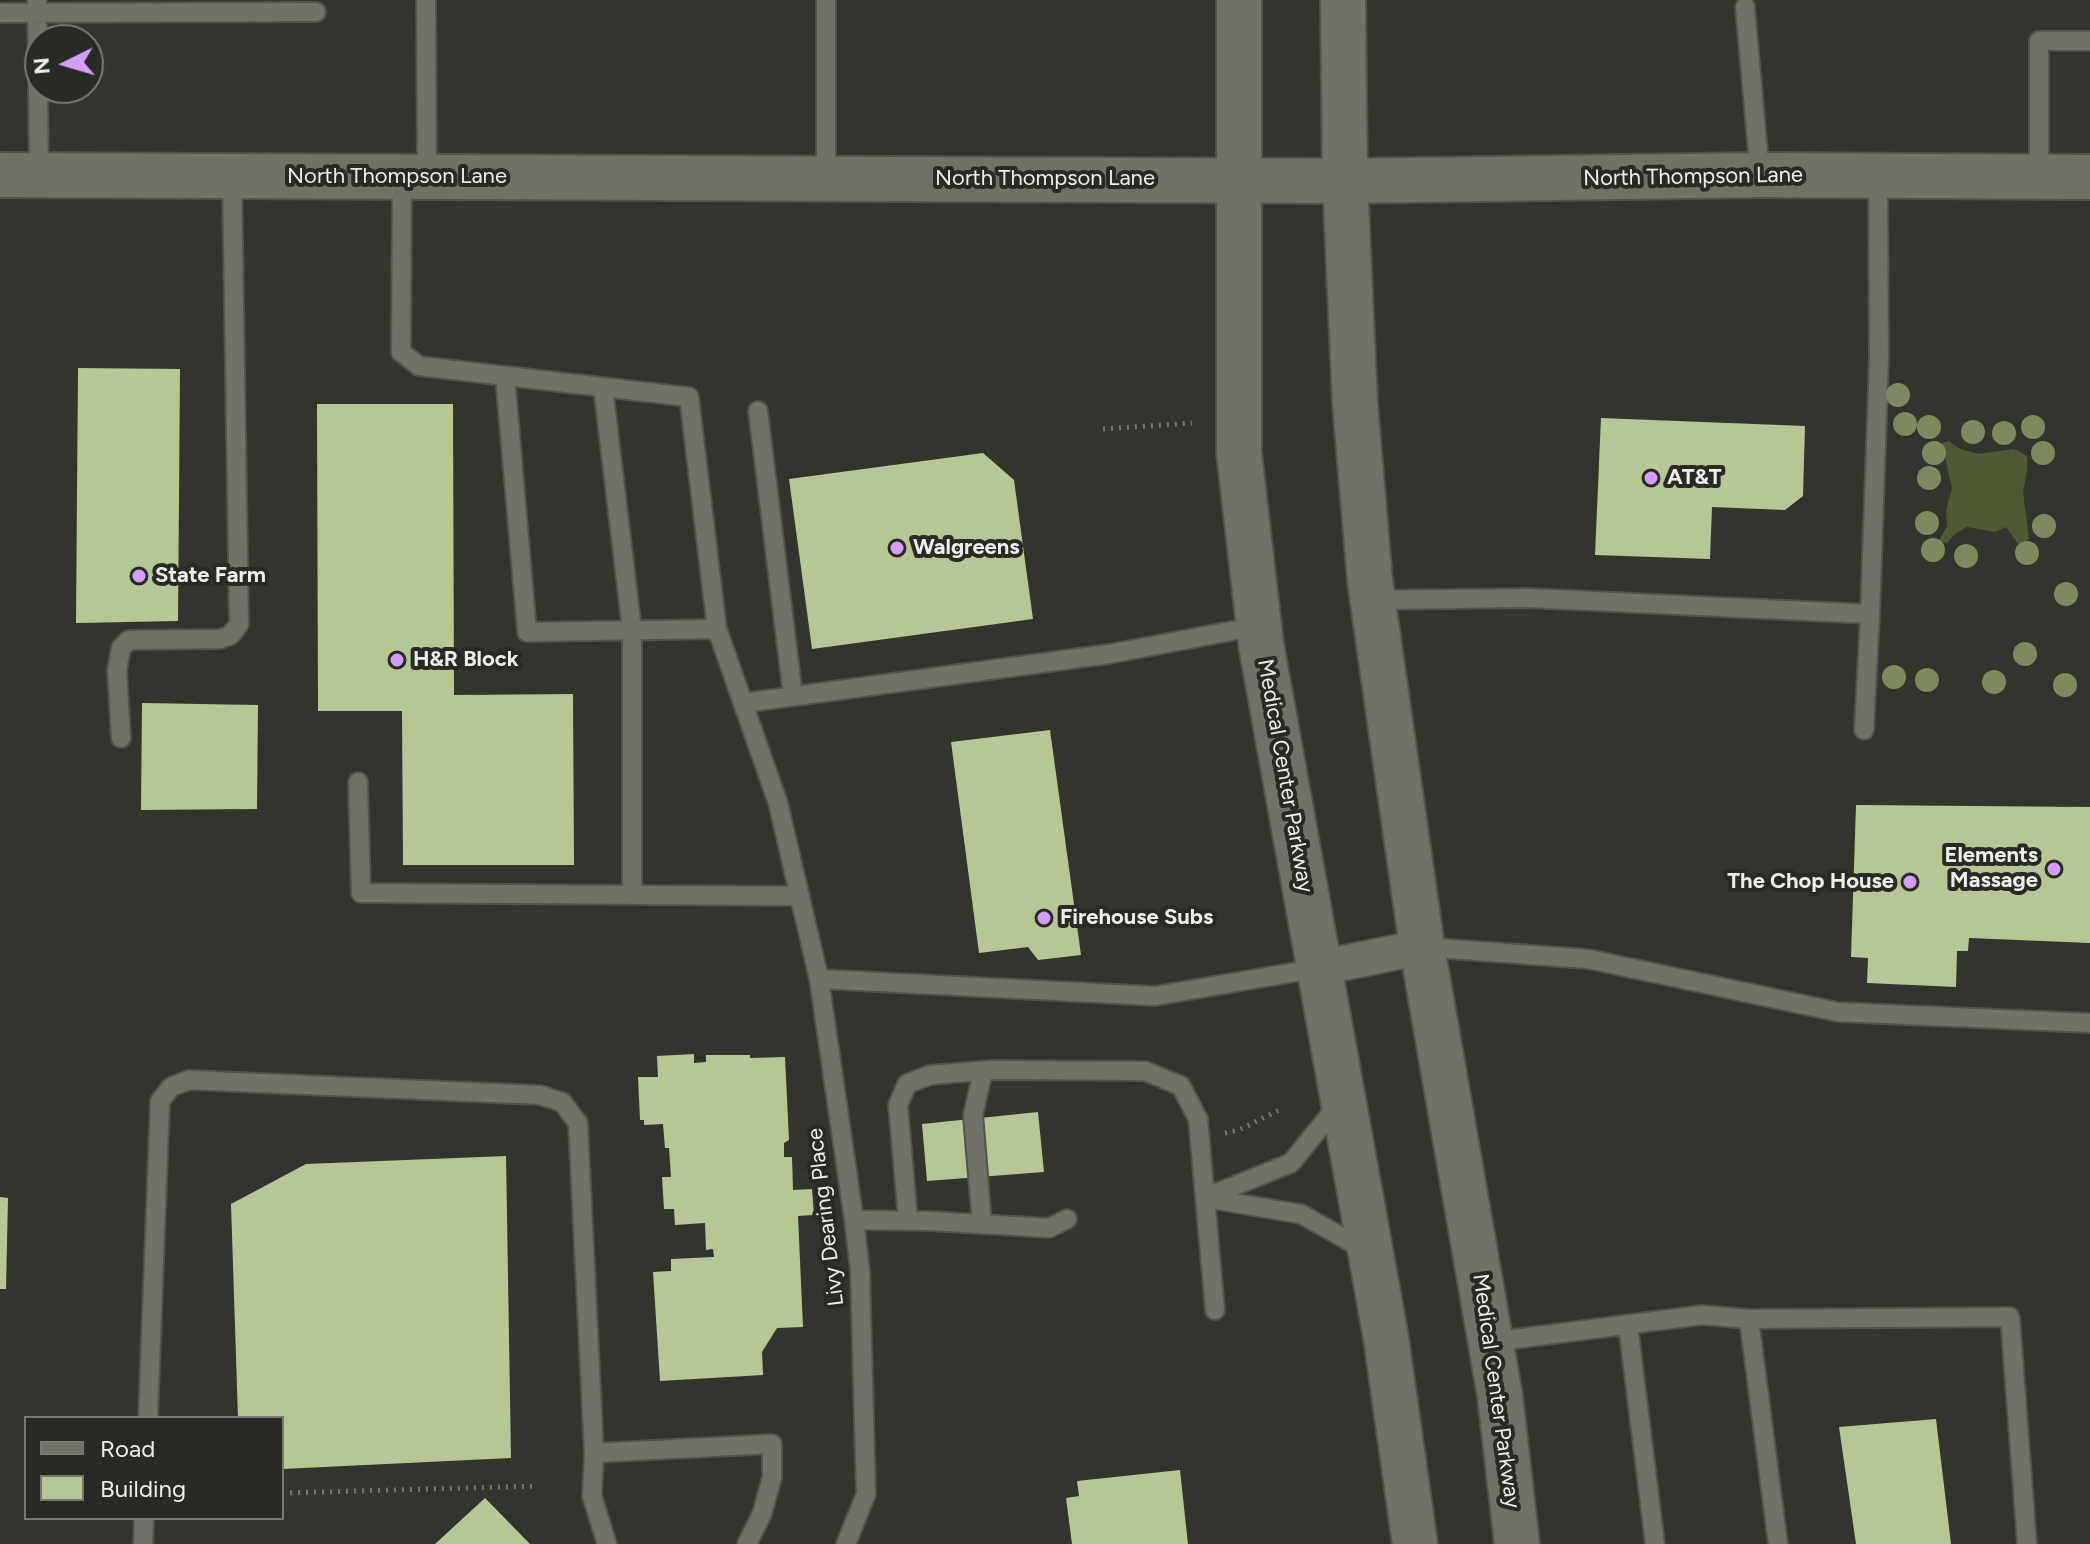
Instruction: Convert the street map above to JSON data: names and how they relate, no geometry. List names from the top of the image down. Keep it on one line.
{"streets":{"main road":["North Thompson Lane","Medical Center Parkway"],"lane":["Livy Dearing Place"]},"crossings":[["North Thompson Lane","Medical Center Parkway"]],"places":["AT&T","Walgreens","State Farm","H&R Block","Elements Massage","The Chop House","Firehouse Subs"],"legend":["Road","Building"],"north":"left"}
